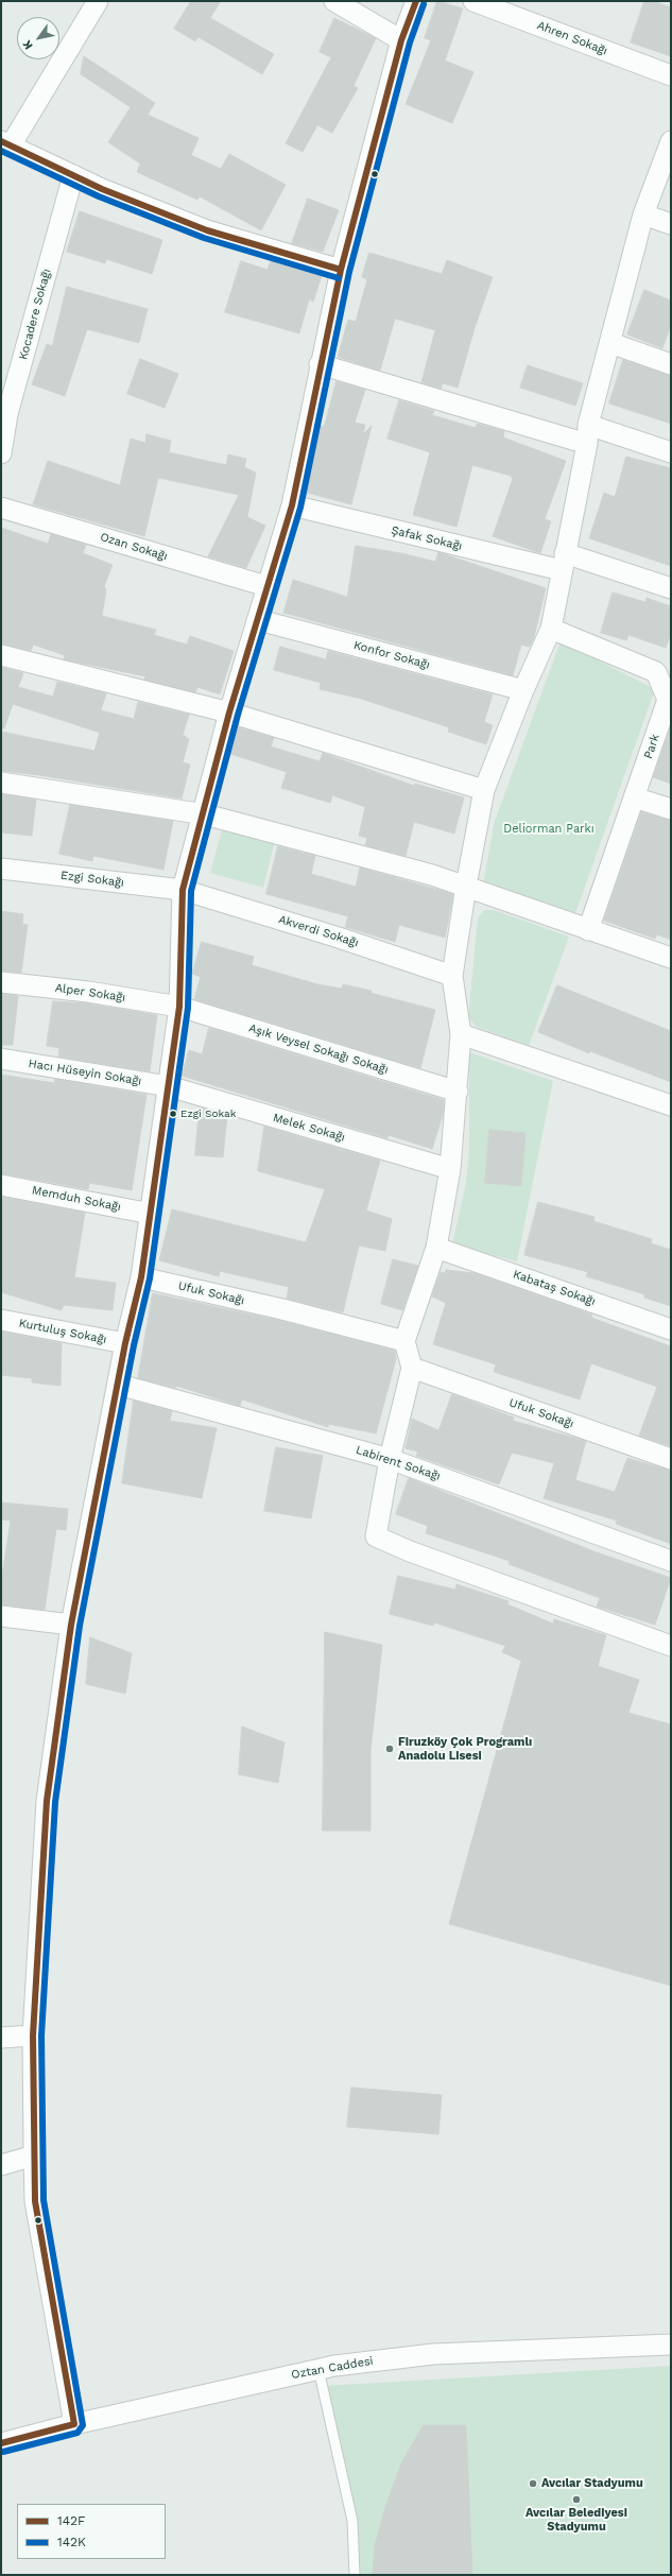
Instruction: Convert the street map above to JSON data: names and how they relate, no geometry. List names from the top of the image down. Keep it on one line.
{"streets":{"street":["Ahren Sokağı","Kocadere Sokağı","Şafak Sokağı","Ozan Sokağı","Konfor Sokağı","Park","Ezgi Sokağı","Akverdi Sokağı","Alper Sokağı","Aşık Veysel Sokağı Sokağı","Hacı Hüseyin Sokağı","Melek Sokağı","Memduh Sokağı","Kabataş Sokağı","Ufuk Sokağı","Kurtuluş Sokağı","Labirent Sokağı","Oztan Caddesi"]},"crossings":[["Ezgi Sokağı","Akverdi Sokağı"],["Alper Sokağı","Aşık Veysel Sokağı Sokağı"],["Hacı Hüseyin Sokağı","Melek Sokağı"]],"parks":["Deliorman Parkı"],"places":["Ezgi Sokak","Firuzköy Çok Programlı Anadolu Lisesi","Avcılar Stadyumu","Avcılar Belediyesi Stadyumu"],"lines":["transit line 142F","transit line 142K"],"legend":["142F","142K"],"north":"bottom left"}
